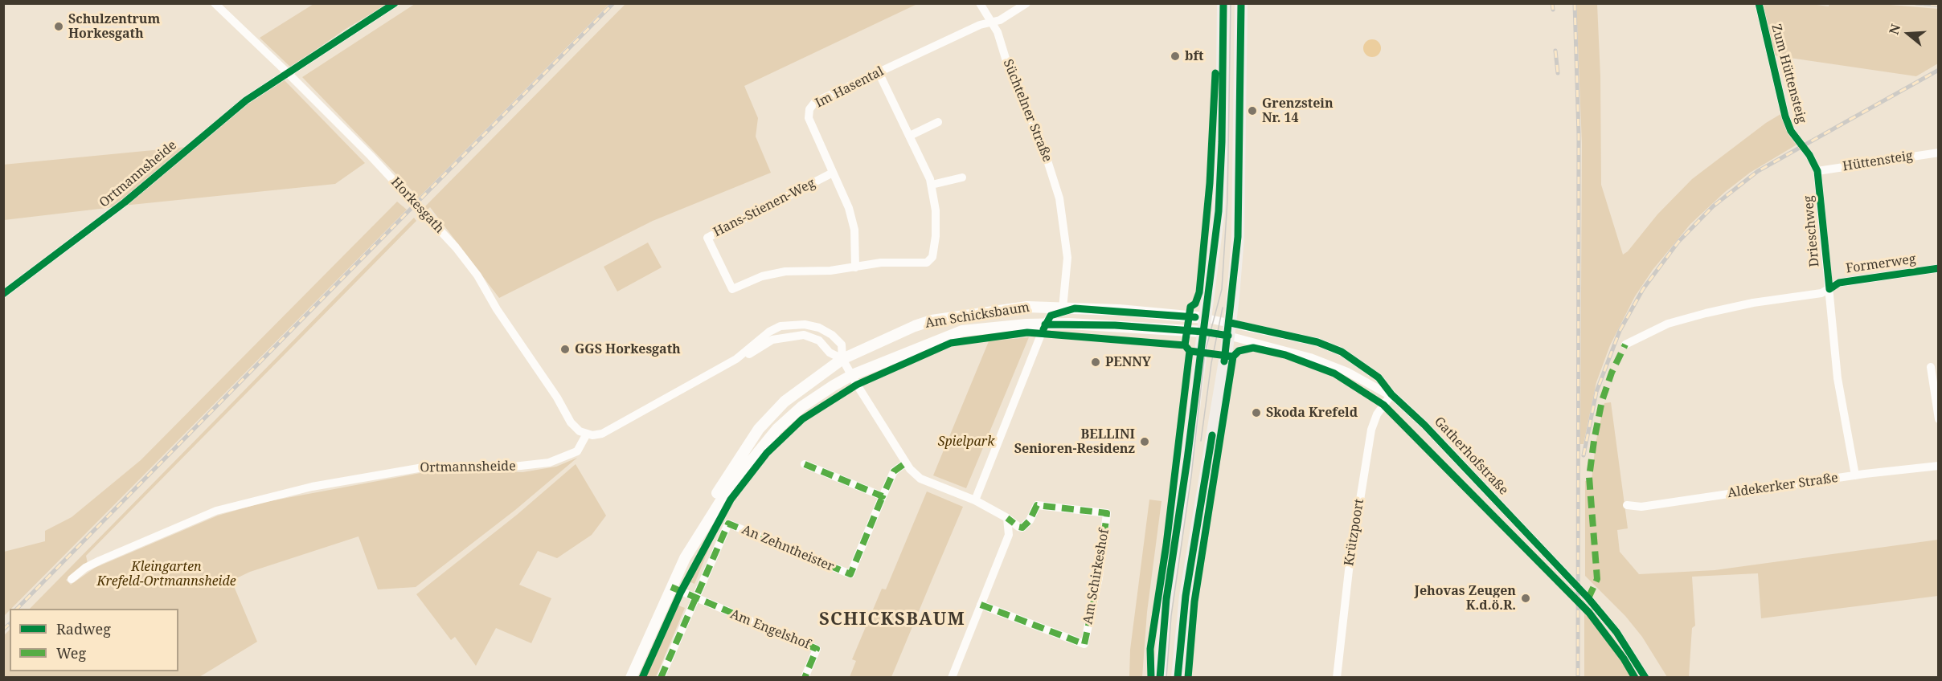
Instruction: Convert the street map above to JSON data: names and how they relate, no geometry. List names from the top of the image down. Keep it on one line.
{"streets":{"street":["Zum Hüttensteig","Im Hasental","Süchtelner Straße","Hüttensteig","Ortmannsheide","Horkesgath","Hans-Stienen-Weg","Drieschweg","Formerweg","Am Schicksbaum","Gatherhofstraße","Aldekerker Straße","Krützpoort","An Zehntheister","Am Schirkeshof","Am Engelshof"]},"crossings":[["Zum Hüttensteig","Hüttensteig"],["Zum Hüttensteig","Drieschweg"],["Im Hasental","Süchtelner Straße"],["Im Hasental","Hans-Stienen-Weg"],["Süchtelner Straße","Am Schicksbaum"],["Hüttensteig","Drieschweg"],["Ortmannsheide","Horkesgath"],["Drieschweg","Formerweg"],["Drieschweg","Aldekerker Straße"],["Am Schicksbaum","Gatherhofstraße"],["Gatherhofstraße","Krützpoort"],["An Zehntheister","Am Engelshof"]],"districts":["SCHICKSBAUM"],"parks":["Spielpark","Kleingarten Krefeld-Ortmannsheide"],"places":["Schulzentrum Horkesgath","bft","Grenzstein Nr. 14","GGS Horkesgath","PENNY","Skoda Krefeld","BELLINI Senioren-Residenz","Jehovas Zeugen K.d.ö.R."],"legend":["Radweg","Weg"],"north":"left"}
